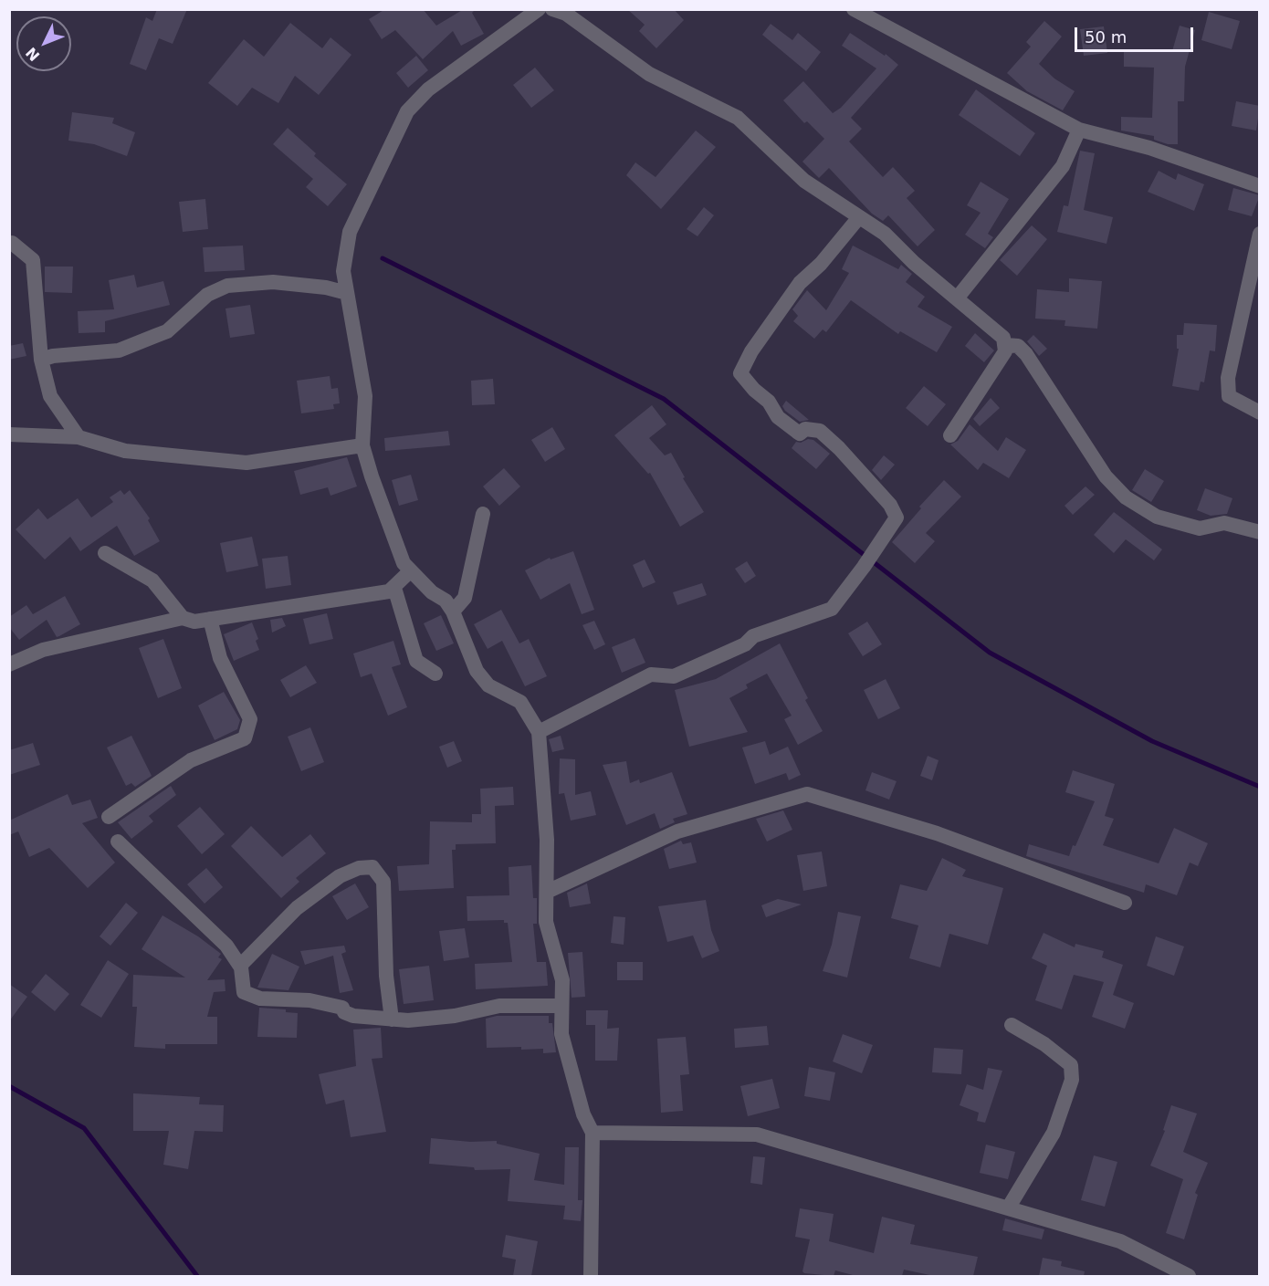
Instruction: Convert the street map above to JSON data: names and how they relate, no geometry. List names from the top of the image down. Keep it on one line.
{"scale_bar":"50 m","north":"bottom left"}
